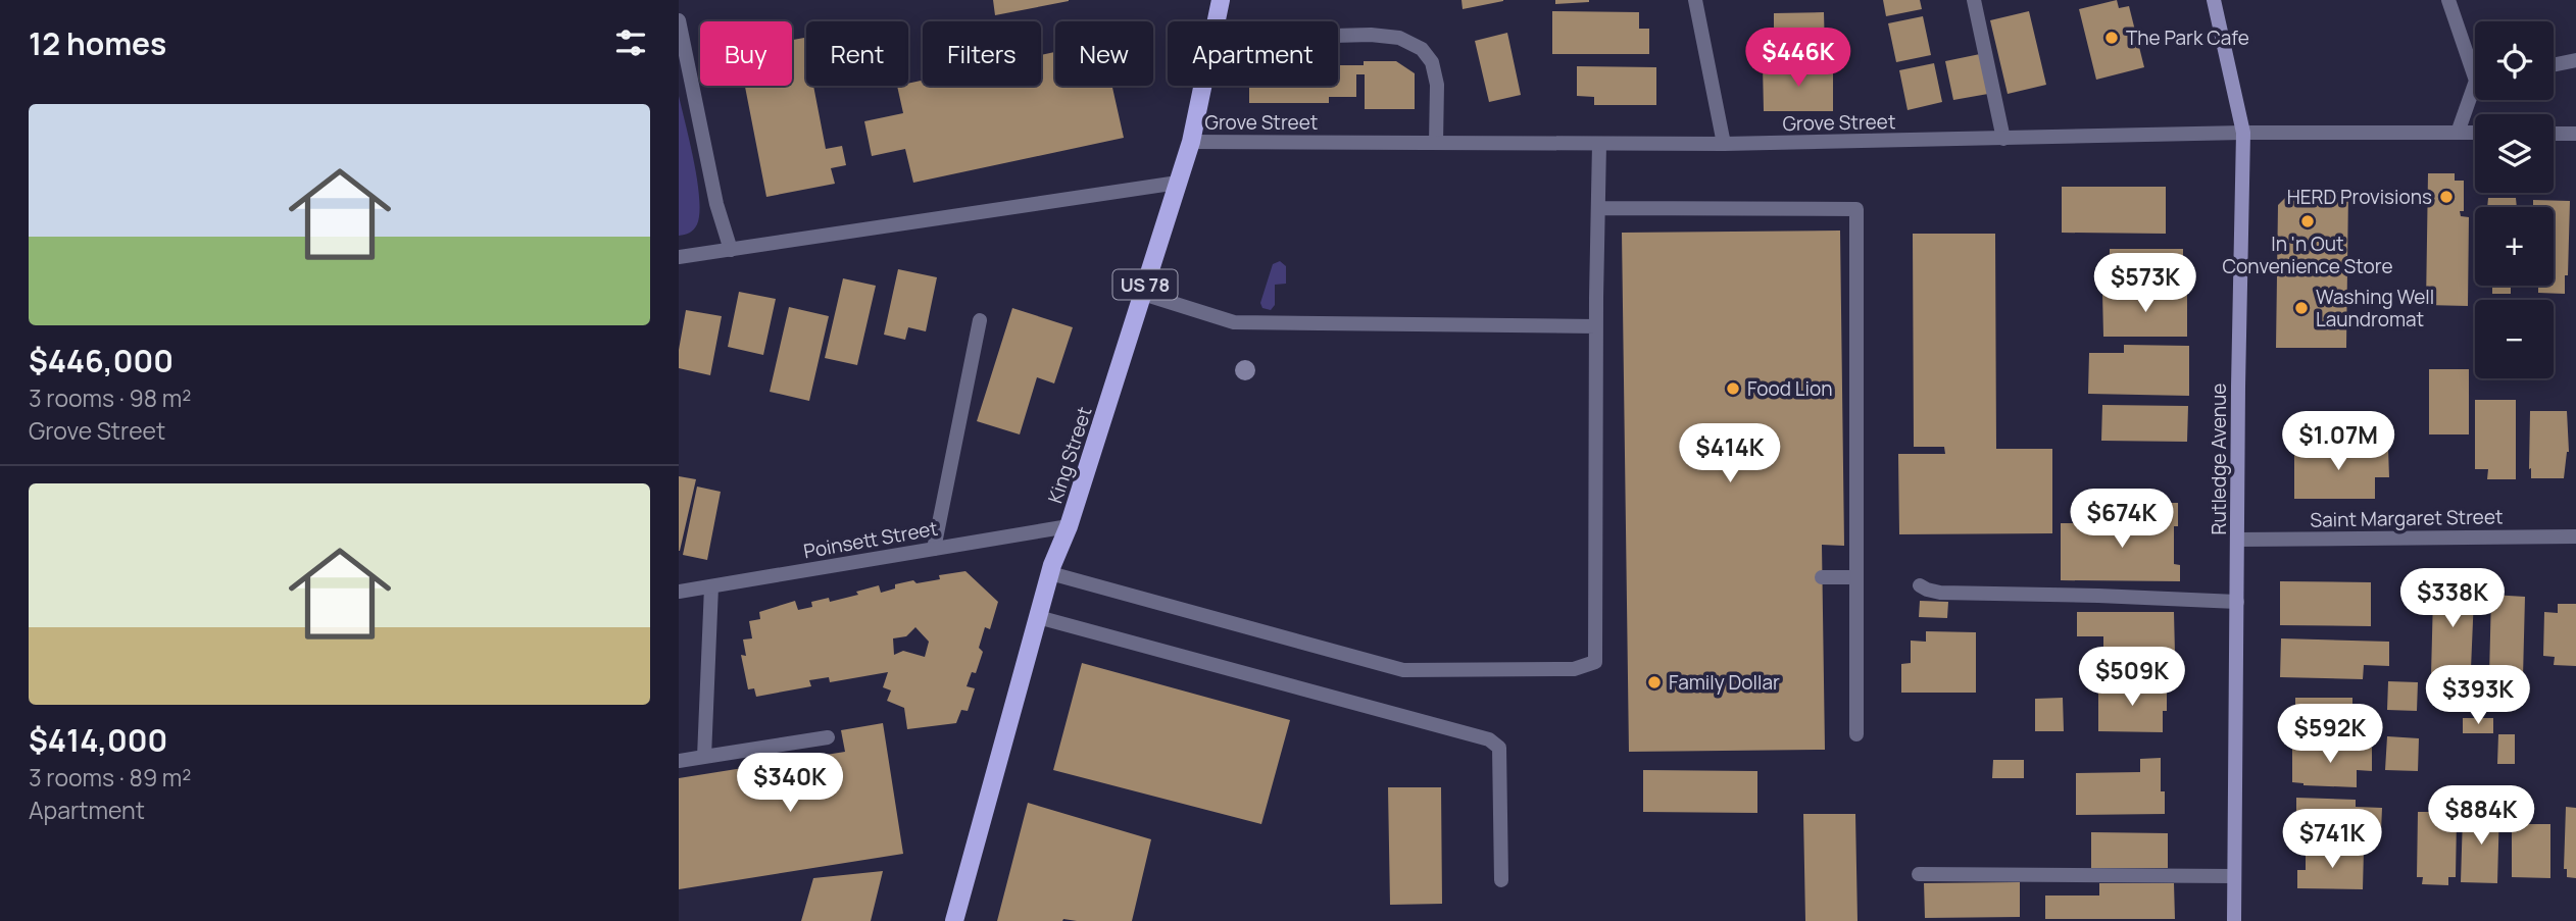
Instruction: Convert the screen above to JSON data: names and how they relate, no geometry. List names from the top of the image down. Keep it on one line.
{"streets":{"main road":["US 78","King Street","Rutledge Avenue"],"street":["Grove Street","Saint Margaret Street","Poinsett Street"]},"crossings":[["Grove Street","King Street"],["Grove Street","Rutledge Avenue"],["King Street","Poinsett Street"],["Rutledge Avenue","Saint Margaret Street"]],"places":["The Park Cafe","HERD Provisions","In 'n Out Convenience Store","Washing Well Laundromat","Food Lion","Family Dollar"],"page":{"heading":"12 homes","map_buttons":["+","−"],"chip":["Buy","Rent","Filters","New","Apartment"],"price":["$446K","$573K","$1.07M","$414K","$674K","$338K","$509K","$393K","$592K","$340K","$884K","$741K"],"list":[{"name":"$446,000","note":"3 rooms · 98 m² · Grove Street"},{"name":"$414,000","note":"3 rooms · 89 m² · Apartment"}]}}
